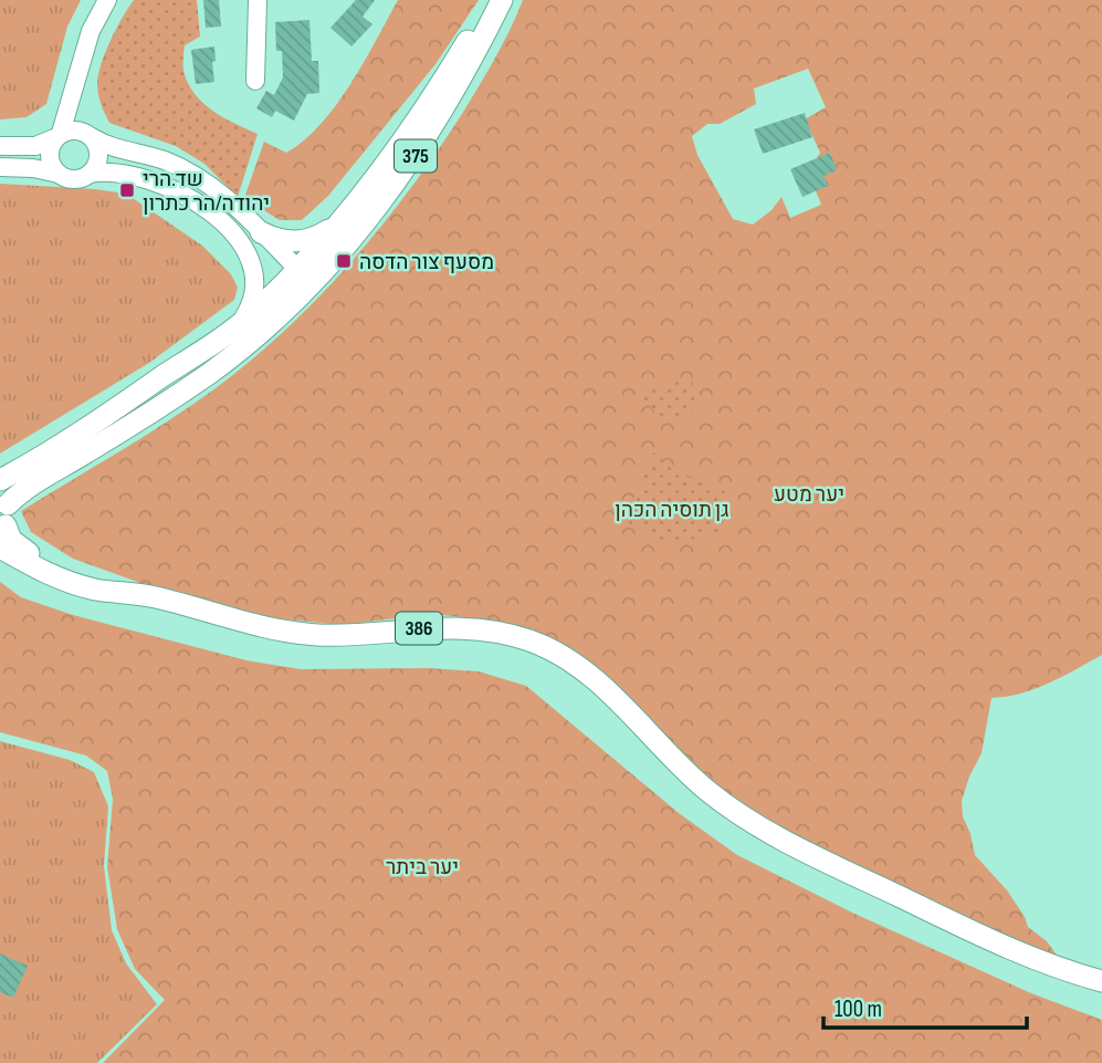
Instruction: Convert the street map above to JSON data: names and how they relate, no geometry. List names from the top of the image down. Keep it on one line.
{"streets":{"main road":["375","386"]},"crossings":[["375","386"]],"parks":["יער מטע","גן תוסיה הכהן","יער ביתר"],"places":{"transit":["שד.הרי יהודה/הר כתרון","מסעף צור הדסה"]},"scale_bar":"100 m"}
